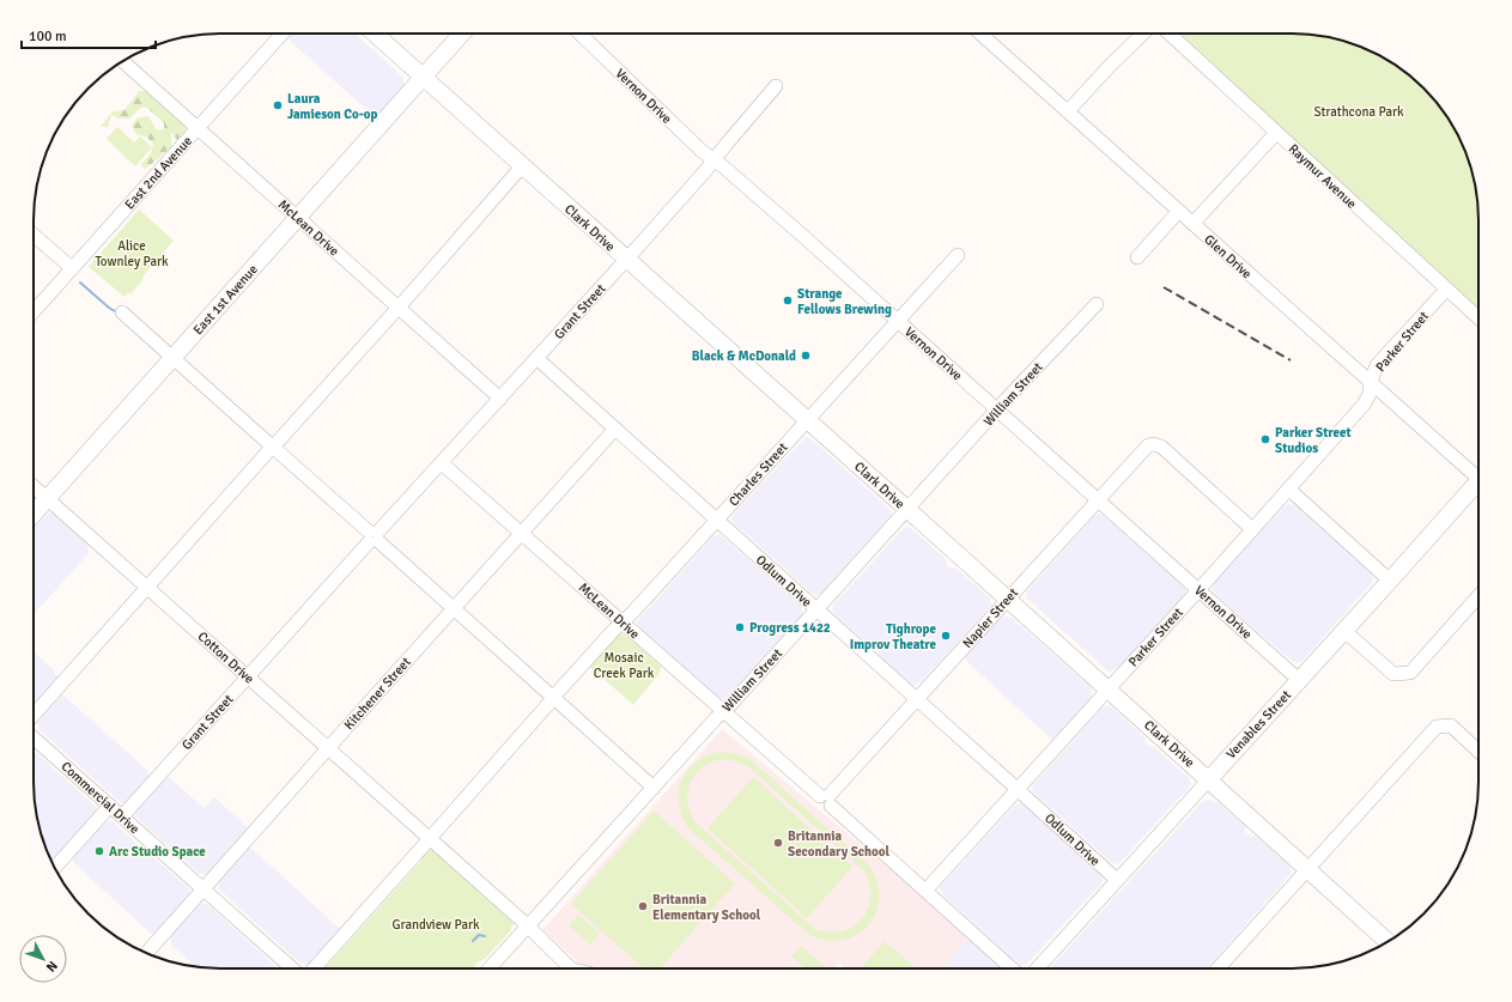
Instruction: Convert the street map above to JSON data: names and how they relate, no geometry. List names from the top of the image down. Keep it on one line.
{"streets":{"main road":["Clark Drive","East 1st Avenue","Venables Street"],"street":["Vernon Drive","East 2nd Avenue","Raymur Avenue","McLean Drive","Glen Drive","Grant Street","Parker Street","William Street","Charles Street","Odlum Drive","Napier Street","Cotton Drive","Kitchener Street","Commercial Drive"]},"crossings":[["Vernon Drive","Grant Street"],["Vernon Drive","Parker Street"],["Vernon Drive","William Street"],["Vernon Drive","Charles Street"],["Vernon Drive","Napier Street"],["Vernon Drive","Venables Street"],["East 2nd Avenue","McLean Drive"],["Raymur Avenue","Parker Street"],["McLean Drive","East 1st Avenue"],["McLean Drive","Grant Street"],["McLean Drive","Parker Street"],["McLean Drive","William Street"],["McLean Drive","Charles Street"],["McLean Drive","Napier Street"],["McLean Drive","Kitchener Street"],["Clark Drive","East 1st Avenue"],["Clark Drive","Grant Street"],["Clark Drive","Parker Street"],["Clark Drive","William Street"],["Clark Drive","Charles Street"],["Clark Drive","Napier Street"],["Clark Drive","Venables Street"],["Glen Drive","Parker Street"],["East 1st Avenue","Cotton Drive"],["Grant Street","Odlum Drive"],["Grant Street","Cotton Drive"],["Grant Street","Commercial Drive"],["Parker Street","Odlum Drive"],["Parker Street","Napier Street"],["William Street","Odlum Drive"],["William Street","Cotton Drive"],["Charles Street","Odlum Drive"],["Charles Street","Cotton Drive"],["Odlum Drive","Napier Street"],["Odlum Drive","Kitchener Street"],["Odlum Drive","Venables Street"],["Cotton Drive","Kitchener Street"],["Kitchener Street","Commercial Drive"]],"parks":["Strathcona Park","Alice Townley Park","Mosaic Creek Park","Grandview Park"],"places":["Laura Jamieson Co-op","Strange Fellows Brewing","Black & McDonald","Parker Street Studios","Progress 1422","Tighrope Improv Theatre","Britannia Secondary School","Arc Studio Space","Britannia Elementary School"],"scale_bar":"100 m","north":"bottom right"}
